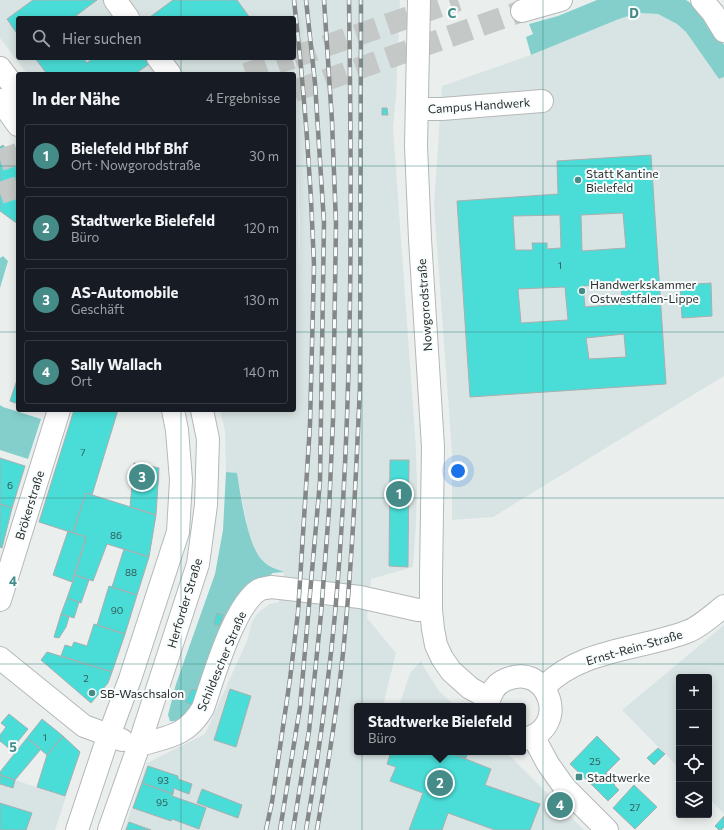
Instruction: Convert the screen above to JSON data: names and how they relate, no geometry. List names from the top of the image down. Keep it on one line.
{"streets":{"main road":["Campus Handwerk","Nowgorodstraße","Brökerstraße","Herforder Straße","Ernst-Rein-Straße","Schildescher Straße"]},"crossings":[["Campus Handwerk","Nowgorodstraße"],["Nowgorodstraße","Schildescher Straße"],["Herforder Straße","Schildescher Straße"]],"places":{"other":["Statt Kantine Bielefeld","Handwerkskammer Ostwestfalen-Lippe","SB-Waschsalon"],"transit":["Stadtwerke"]},"house_numbers":["1","7","6","86","88","90","2","1","25","93","95","27"],"page":{"search":"Hier suchen","heading":["In der Nähe","4 Ergebnisse"],"list":[{"mark":"1","name":"Bielefeld Hbf Bhf","note":"Ort · Nowgorodstraße","value":"30 m"},{"mark":"2","name":"Stadtwerke Bielefeld","note":"Büro","value":"120 m"},{"mark":"3","name":"AS-Automobile","note":"Geschäft","value":"130 m"},{"mark":"4","name":"Sally Wallach","note":"Ort","value":"140 m"}],"pins":["3","1","2","4"],"map_buttons":["+","−"],"popup":["Stadtwerke Bielefeld","Büro"]},"grid":{"columns":["C","D"],"rows":["4","5"]}}
